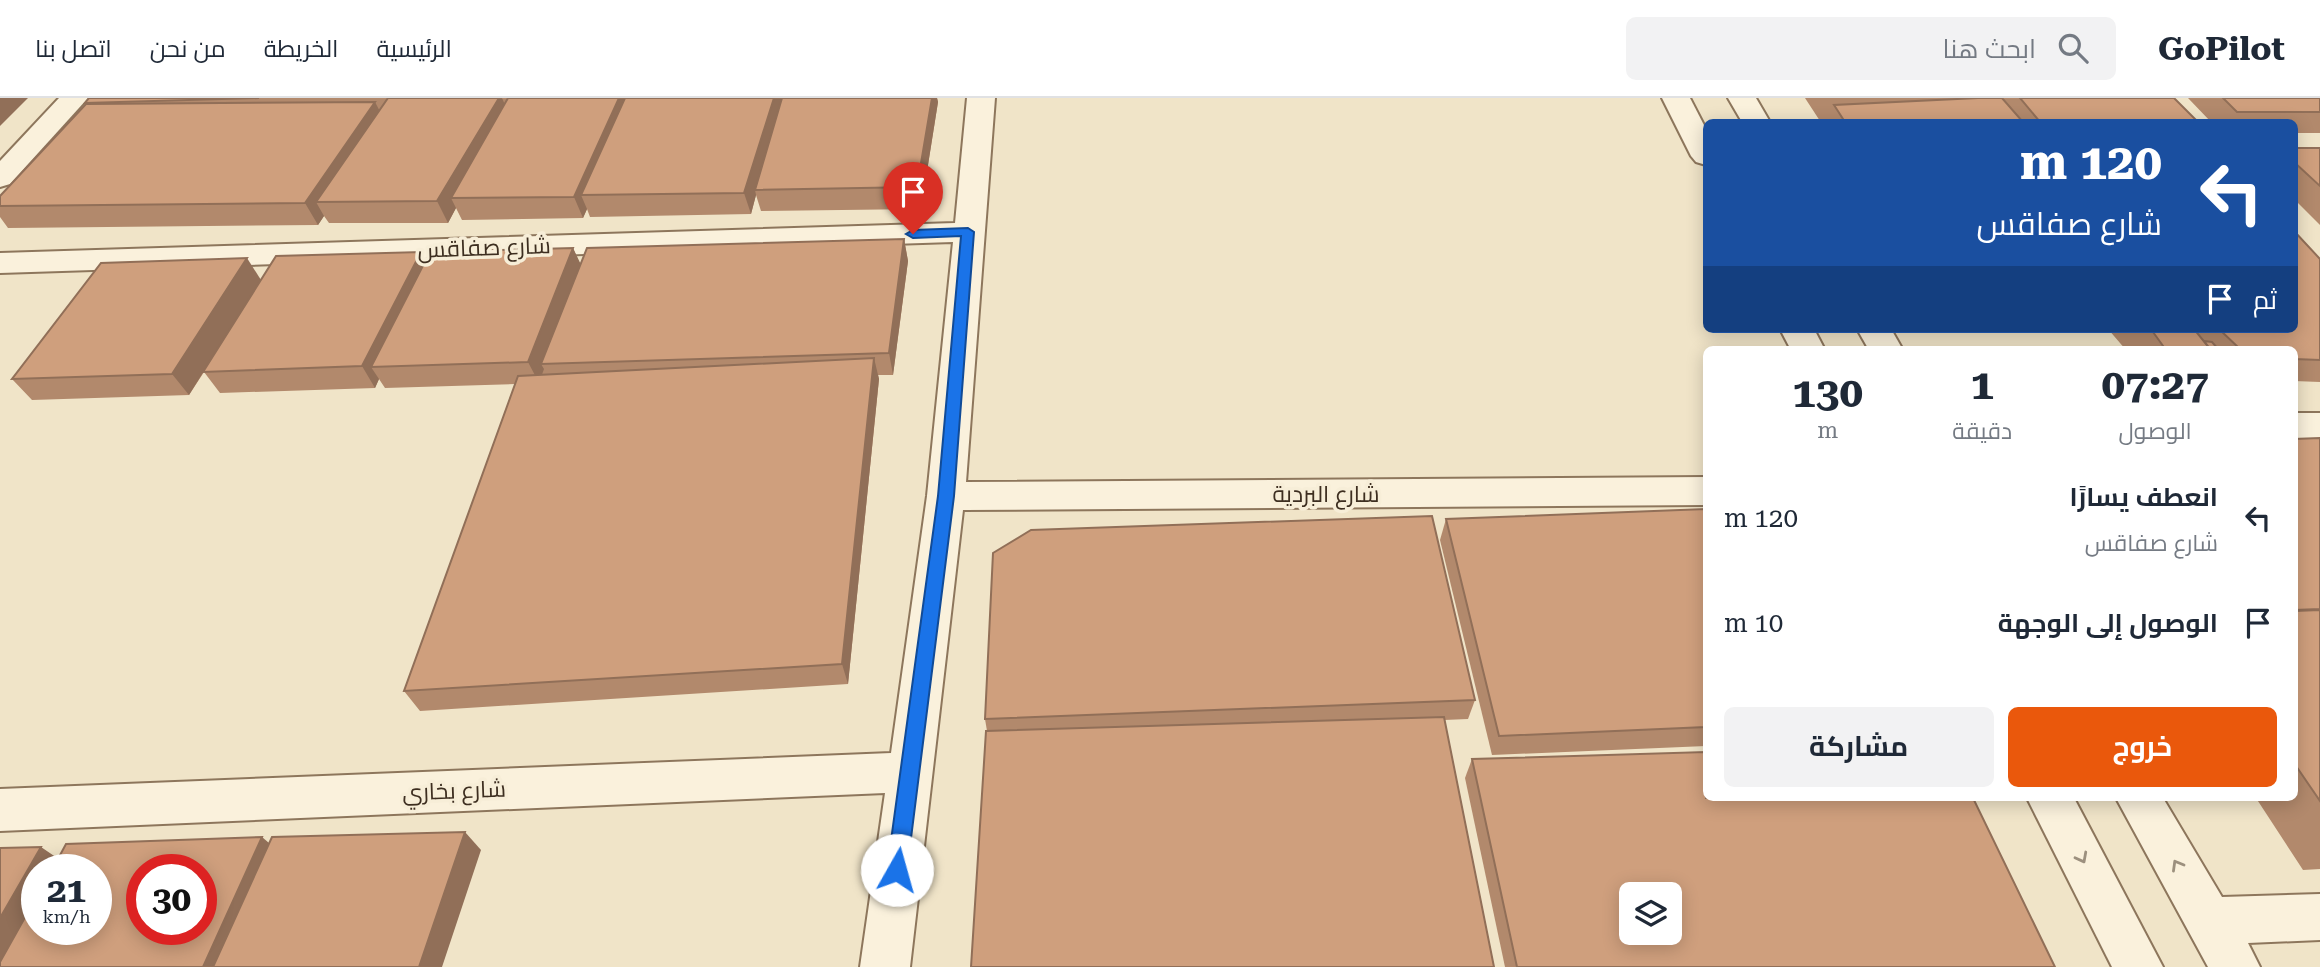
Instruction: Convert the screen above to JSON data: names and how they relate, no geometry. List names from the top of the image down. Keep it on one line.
{"streets":{"street":["شارع صفاقس","شارع البردية","شارع بخاري"]},"page":{"header":"GoPilot","search":"ابحث هنا","nav":["الرئيسية","الخريطة","من نحن","اتصل بنا"],"turn":["120 m","شارع صفاقس"],"then":"ثم","eta":["07:27","الوصول","1","دقيقة","130","m"],"list":[{"name":"انعطف يسارًا","note":"شارع صفاقس","value":"120 m"},{"name":"الوصول إلى الوجهة","value":"10 m"}],"buttons":["خروج","مشاركة"],"speed":"21 km/h","limit":"30"}}
